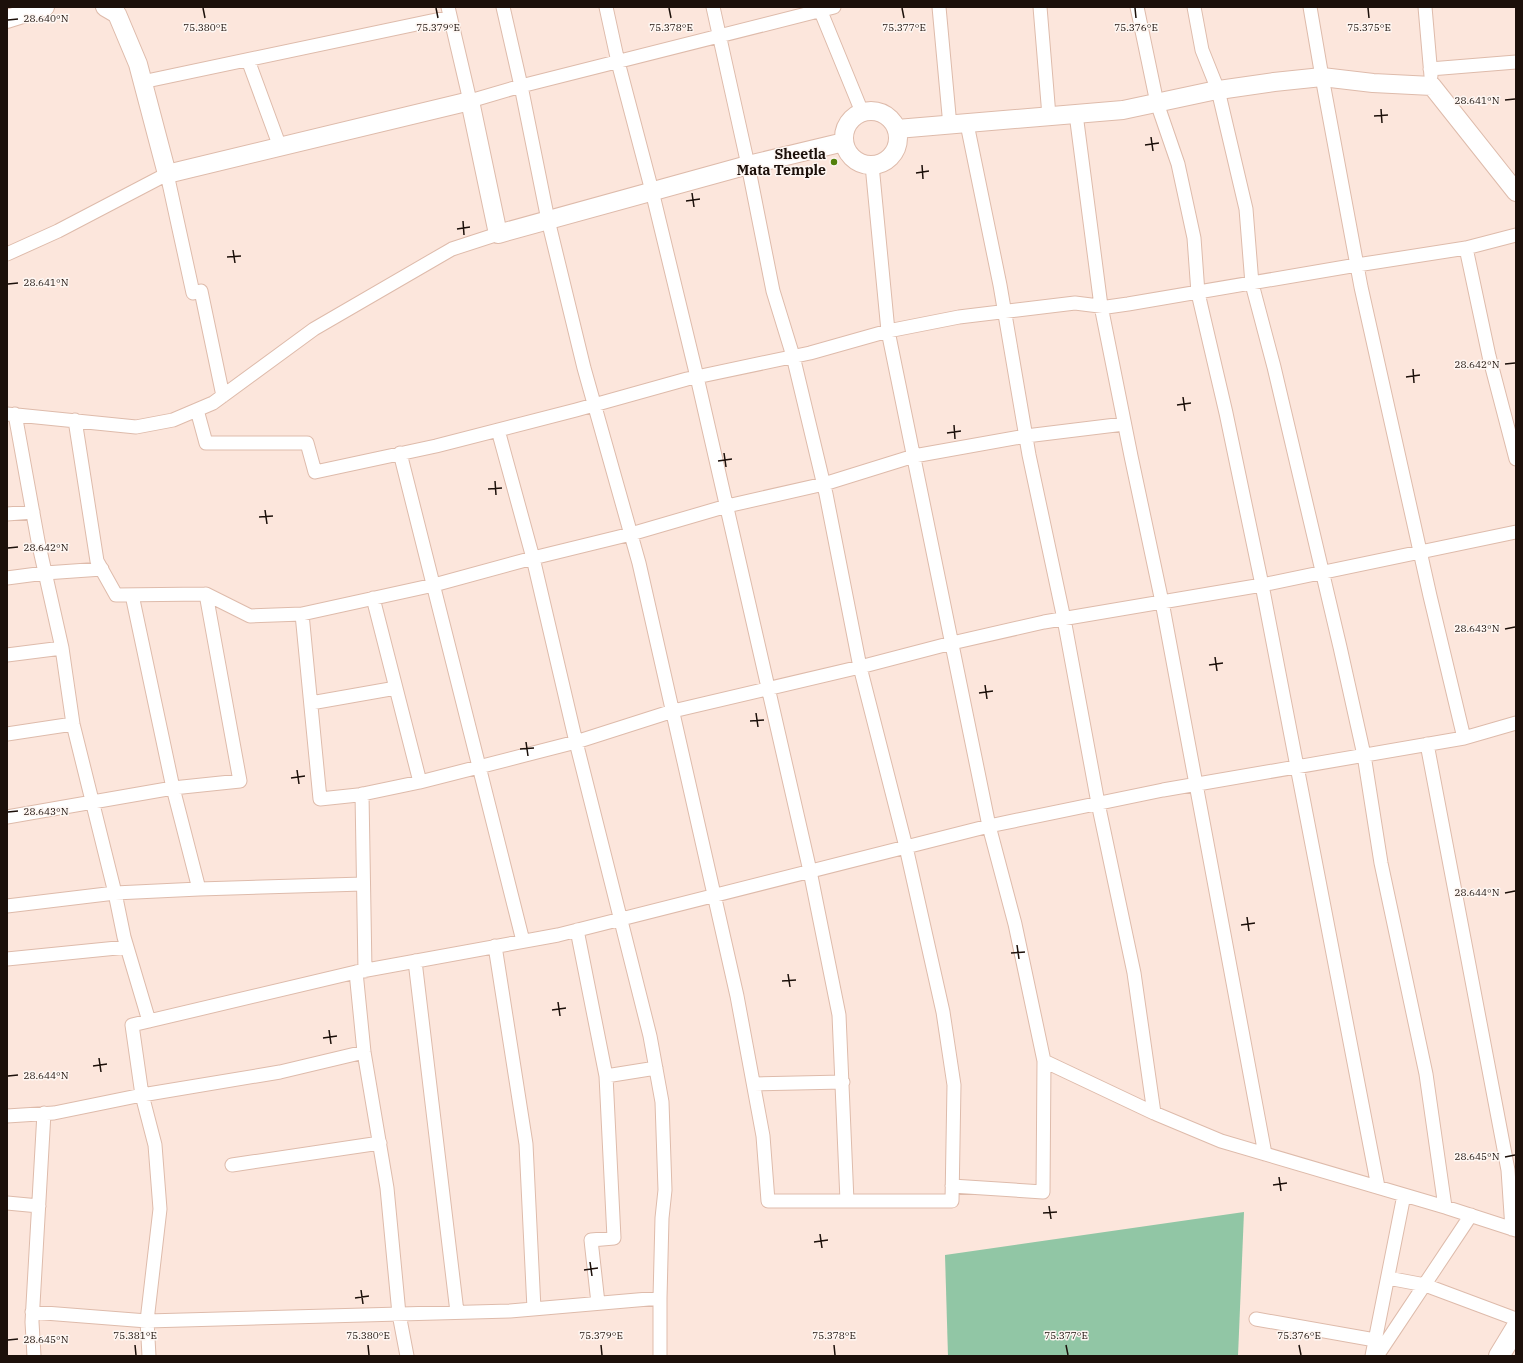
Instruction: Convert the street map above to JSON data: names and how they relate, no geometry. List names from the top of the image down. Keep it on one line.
{"places":["Sheetla Mata Temple"],"coordinates":["28.640°N","75.380°E","75.379°E","75.378°E","75.377°E","75.376°E","75.375°E","28.641°N","28.642°N","28.643°N","28.644°N","28.645°N","75.381°E"]}
